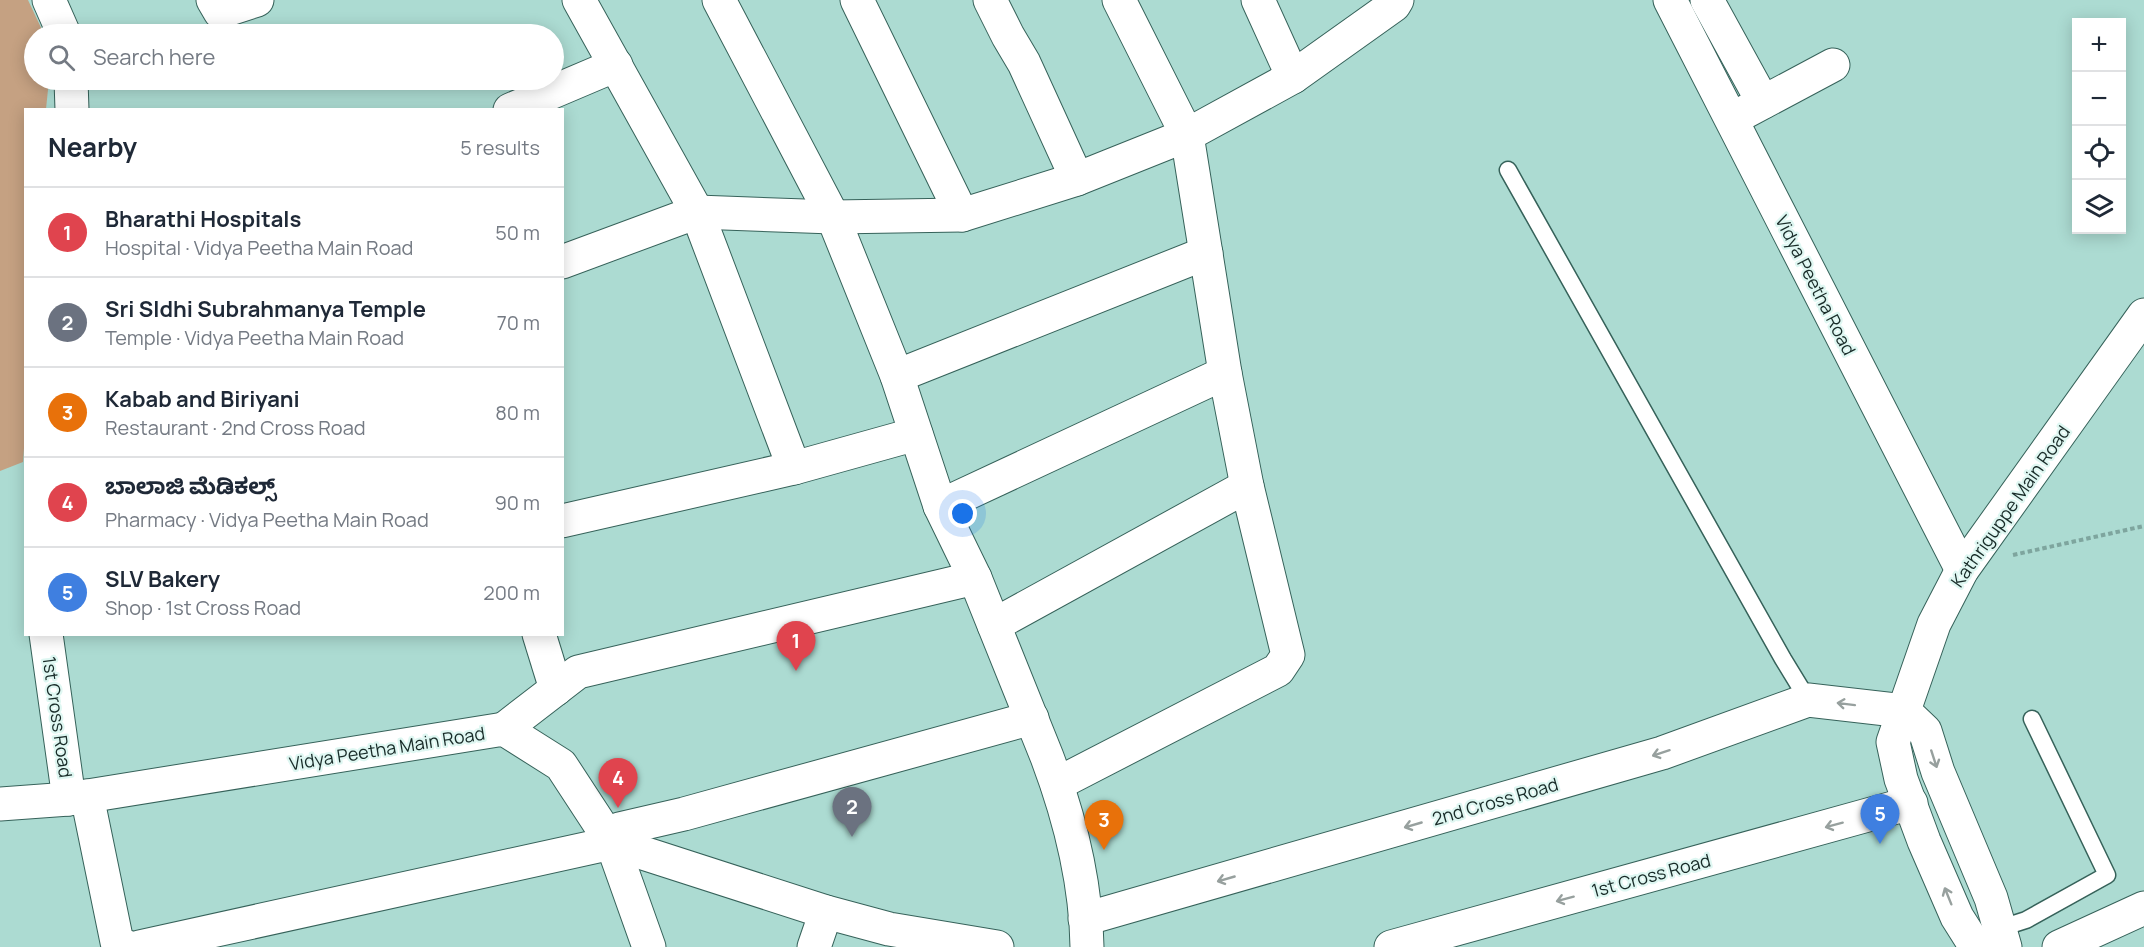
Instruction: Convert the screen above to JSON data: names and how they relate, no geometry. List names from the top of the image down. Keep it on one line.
{"streets":{"street":["Vidya Peetha Road","Kathriguppe Main Road","1st Cross Road","Vidya Peetha Main Road","2nd Cross Road"]},"crossings":[["Vidya Peetha Road","Kathriguppe Main Road"],["Kathriguppe Main Road","1st Cross Road"],["Kathriguppe Main Road","2nd Cross Road"],["1st Cross Road","Vidya Peetha Main Road"]],"one_way":["1st Cross Road","2nd Cross Road"],"page":{"map_buttons":["+","−"],"search":"Search here","heading":["Nearby","5 results"],"list":[{"mark":"1","name":"Bharathi Hospitals","note":"Hospital · Vidya Peetha Main Road","value":"50 m"},{"mark":"2","name":"Sri SIdhi Subrahmanya Temple","note":"Temple · Vidya Peetha Main Road","value":"70 m"},{"mark":"3","name":"Kabab and Biriyani","note":"Restaurant · 2nd Cross Road","value":"80 m"},{"mark":"4","name":"ಬಾಲಾಜಿ ಮೆಡಿಕಲ್ಸ್","note":"Pharmacy · Vidya Peetha Main Road","value":"90 m"},{"mark":"5","name":"SLV Bakery","note":"Shop · 1st Cross Road","value":"200 m"}],"pins":["1","4","2","5","3"]}}
